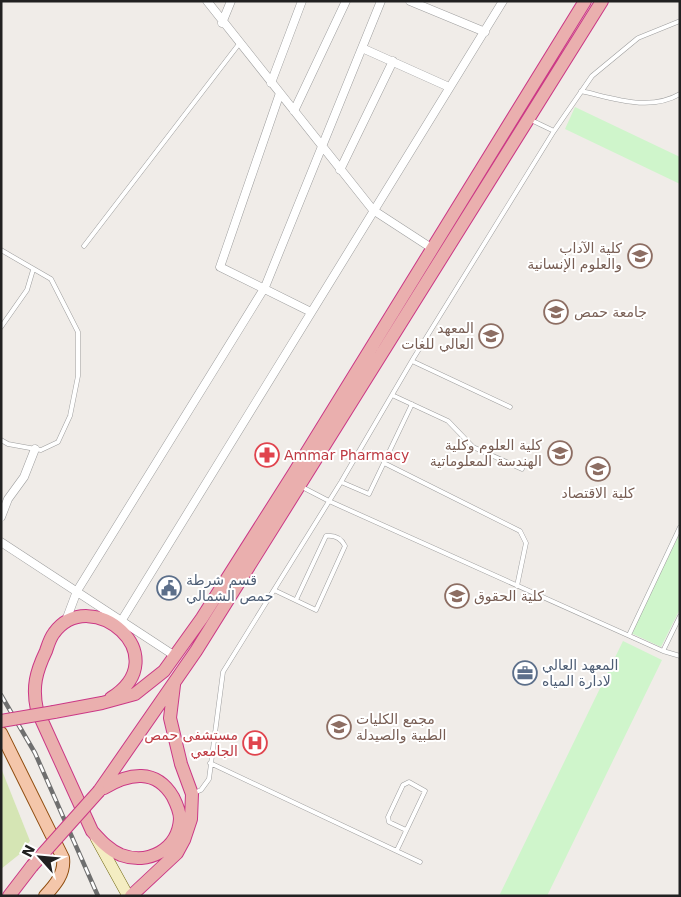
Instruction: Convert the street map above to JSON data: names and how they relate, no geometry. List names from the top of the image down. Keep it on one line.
{"places":{"school or university":["كلية الآداب والعلوم الإنسانية","جامعة حمص","المعهد العالي للغات","كلية العلوم وكلية الهندسة المعلوماتية","كلية الاقتصاد","كلية الحقوق","مجمع الكليات الطبية والصيدلة"],"pharmacy":["Ammar Pharmacy"],"public building":["قسم شرطة حمص الشمالي"],"office":["المعهد العالي لادارة المياه"],"hospital":["مستشفى حمص الجامعي"]},"north":"top left"}
